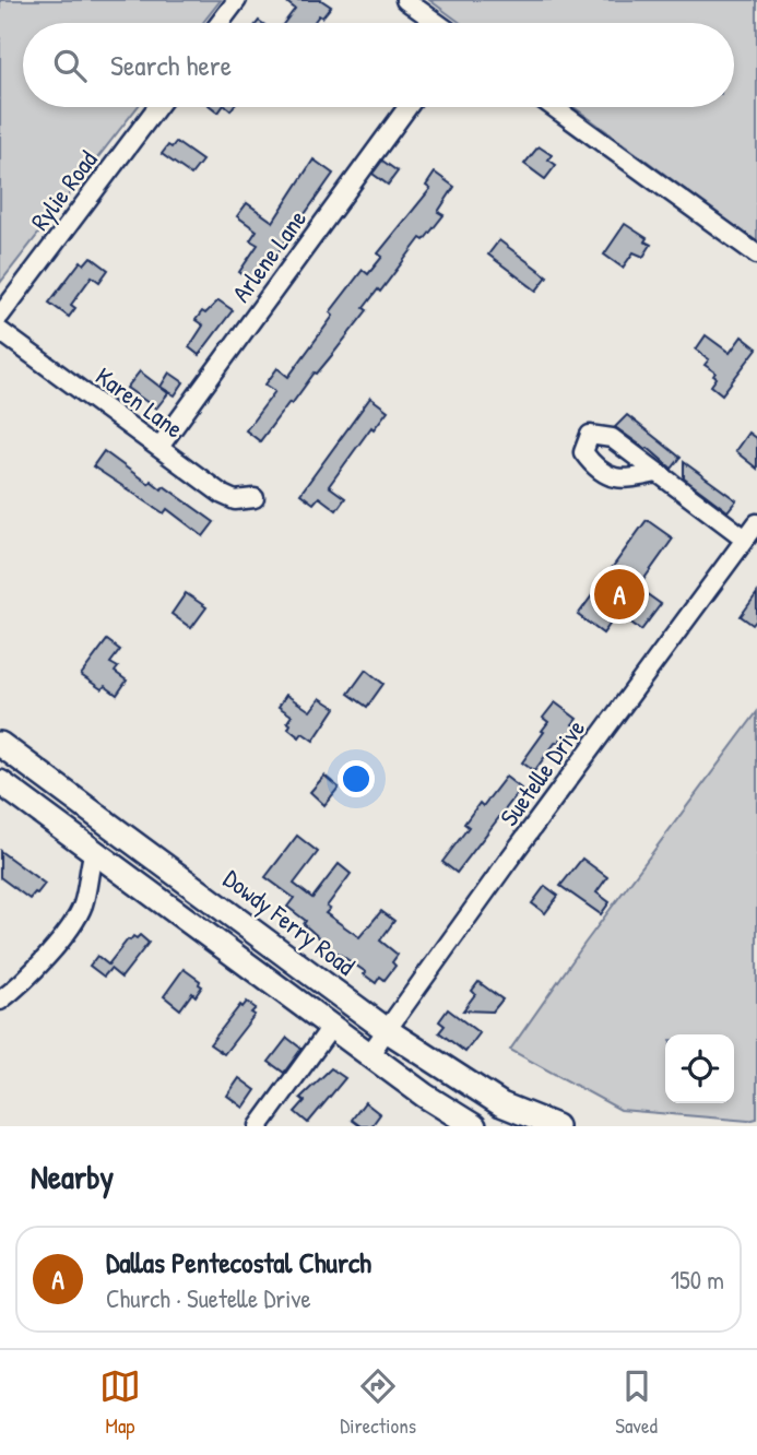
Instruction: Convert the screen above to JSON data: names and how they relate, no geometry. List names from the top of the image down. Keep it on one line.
{"streets":{"main road":["Dowdy Ferry Road"],"street":["Rylie Road","Arlene Lane","Karen Lane","Suetelle Drive"]},"crossings":[["Arlene Lane","Karen Lane"],["Suetelle Drive","Dowdy Ferry Road"]],"page":{"search":"Search here","pins":"A","heading":"Nearby","list":[{"mark":"A","name":"Dallas Pentecostal Church","note":"Church · Suetelle Drive","value":"150 m"}],"nav":["Map","Directions","Saved"]}}
